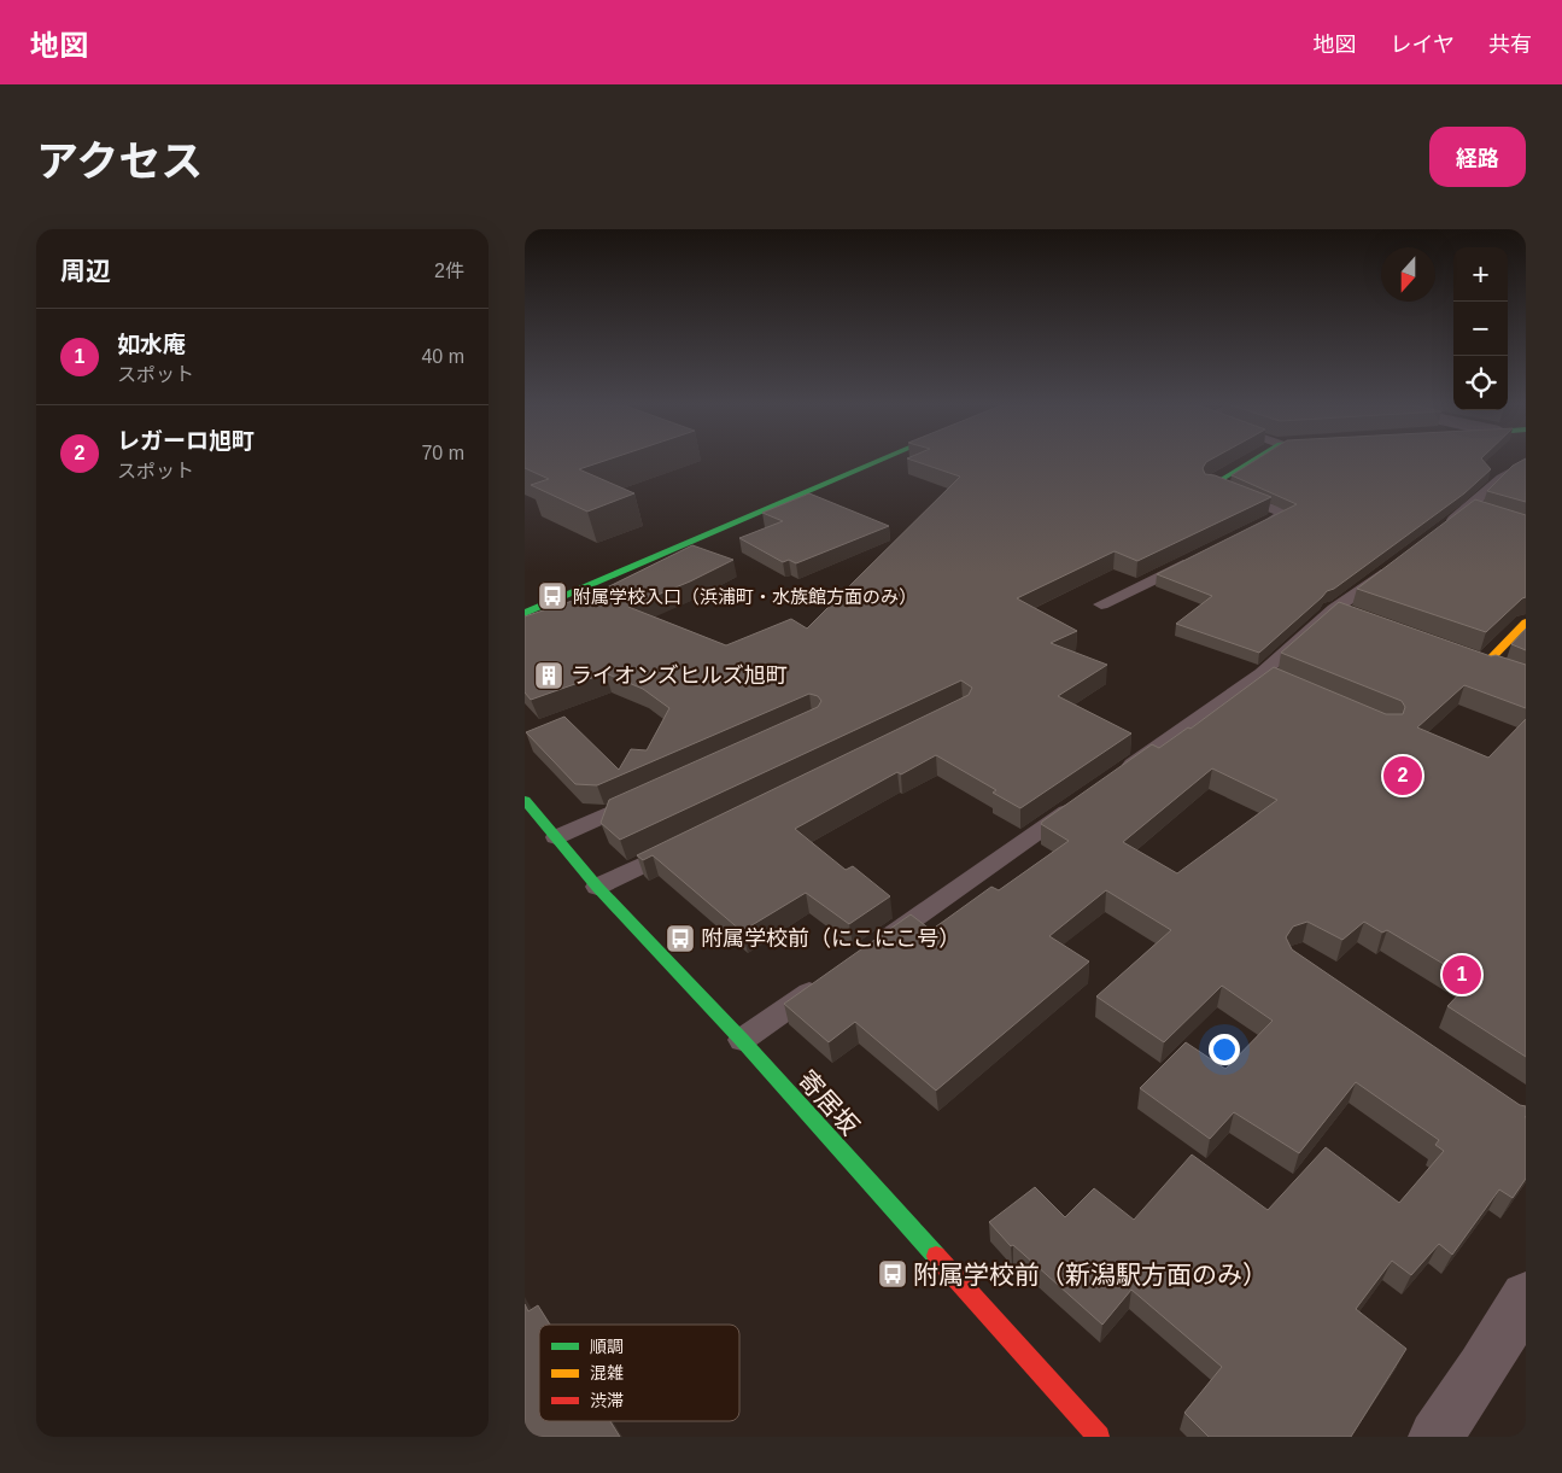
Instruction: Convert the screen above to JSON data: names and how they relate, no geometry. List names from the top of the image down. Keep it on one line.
{"streets":{"street":["寄居坂"]},"places":{"bus stop":["附属学校入口（浜浦町・水族館方面のみ）","附属学校前（にこにこ号）","附属学校前（新潟駅方面のみ）"],"building":["ライオンズヒルズ旭町"]},"legend":["順調","混雑","渋滞"],"north":"bottom","page":{"header":"地図","nav":["地図","レイヤ","共有"],"title":"アクセス","buttons":"経路","heading":["周辺","2件"],"map_buttons":["+","−"],"list":[{"mark":"1","name":"如水庵","note":"スポット","value":"40 m"},{"mark":"2","name":"レガーロ旭町","note":"スポット","value":"70 m"}],"pins":["2","1"]}}
